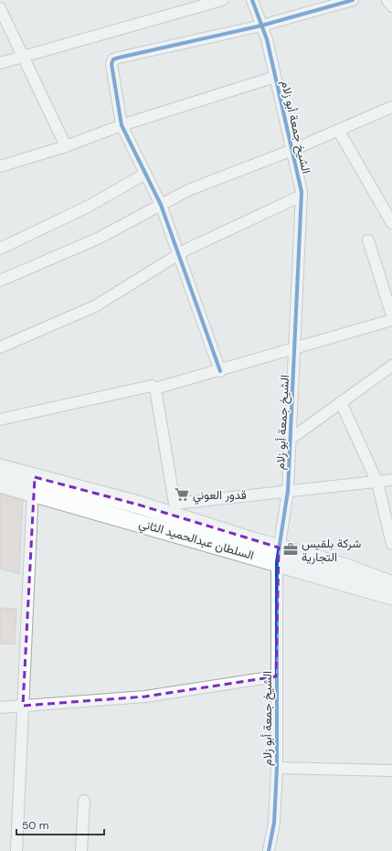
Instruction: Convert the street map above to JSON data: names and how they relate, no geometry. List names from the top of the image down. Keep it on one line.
{"streets":{"main road":["السلطان عبدالحميد الثاني"],"street":["الشيخ جمعة أبو زلام"]},"crossings":[["الشيخ جمعة أبو زلام","السلطان عبدالحميد الثاني"]],"places":{"supermarket":["قدور العوني"],"office":["شركة بلقيس التجارية"]},"scale_bar":"50 m"}
